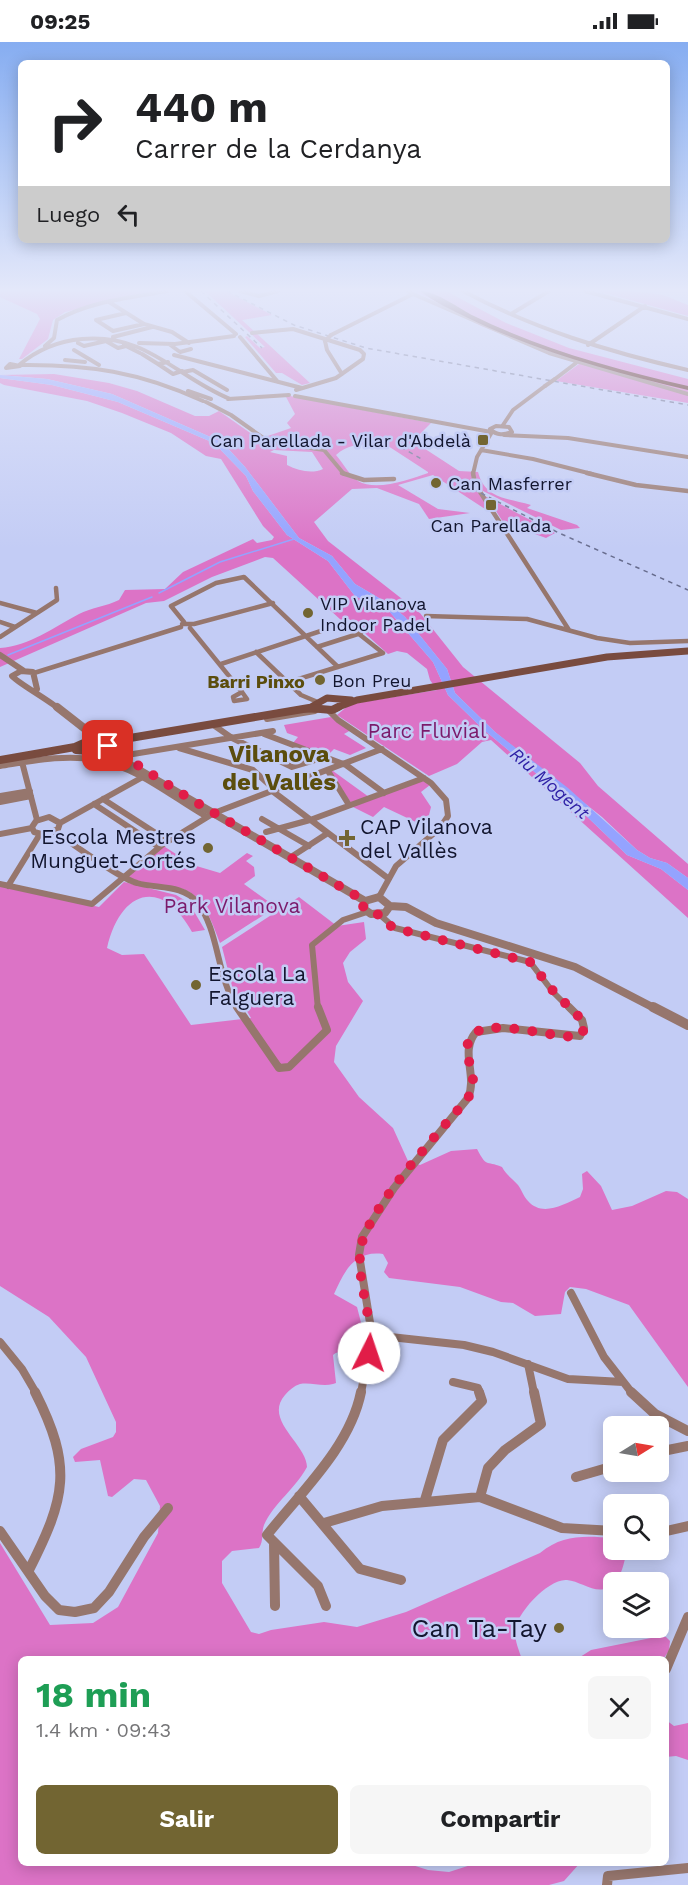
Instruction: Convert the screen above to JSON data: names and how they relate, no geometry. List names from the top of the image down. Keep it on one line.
{"districts":["Barri Pinxo","Vilanova del Vallès"],"water":["Riu Mogent"],"parks":["Parc Fluvial","Park Vilanova"],"places":{"transit":["Can Parellada - Vilar d'Abdelà","Can Parellada"],"other":["Can Masferrer","VIP Vilanova Indoor Padel","Bon Preu","Escola Mestres Munguet-Cortés","Escola La Falguera","Can Ta-Tay"],"health":["CAP Vilanova del Vallès"]},"north":"right","page":{"status":"09:25","turn":["440 m","Carrer de la Cerdanya"],"then":"Luego","heading":["18 min","1.4 km · 09:43"],"buttons":["Salir","Compartir"]}}
